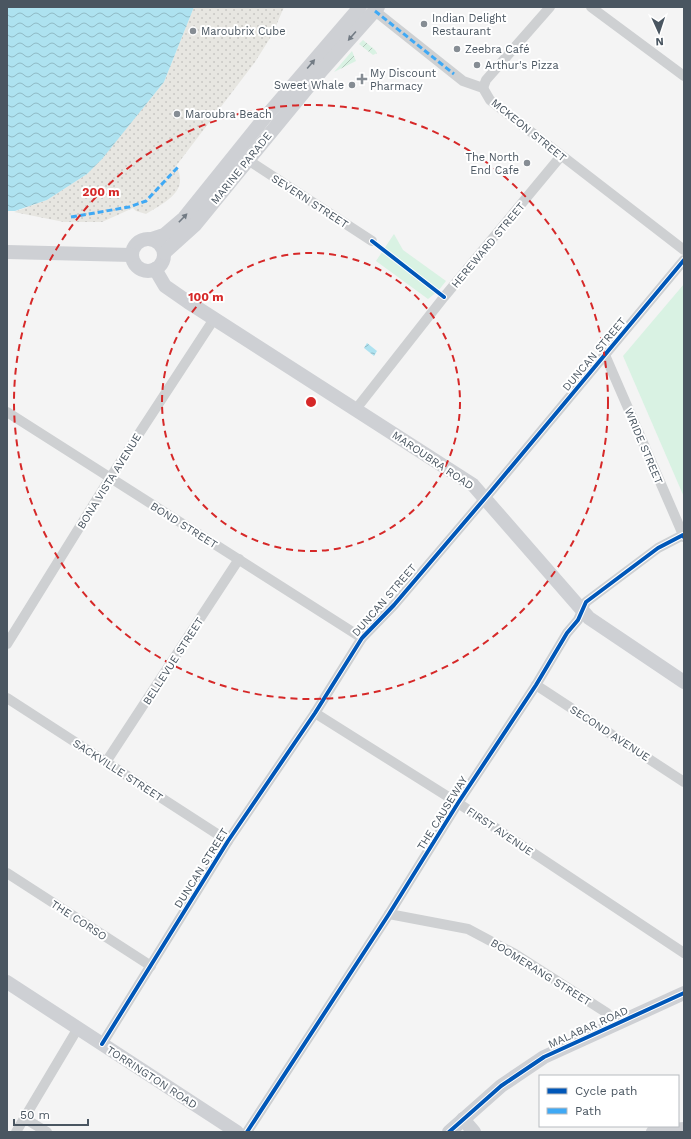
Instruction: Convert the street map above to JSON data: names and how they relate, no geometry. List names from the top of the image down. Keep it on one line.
{"streets":{"street":["MCKEON STREET","MARINE PARADE","SEVERN STREET","HEREWARD STREET","DUNCAN STREET","WRIDE STREET","MAROUBRA ROAD","BONA VISTA AVENUE","BOND STREET","BELLEVUE STREET","SECOND AVENUE","SACKVILLE STREET","THE CAUSEWAY","FIRST AVENUE","THE CORSO","BOOMERANG STREET","MALABAR ROAD","TORRINGTON ROAD"]},"crossings":[["MCKEON STREET","MARINE PARADE"],["MCKEON STREET","HEREWARD STREET"],["MARINE PARADE","SEVERN STREET"],["MARINE PARADE","MAROUBRA ROAD"],["HEREWARD STREET","MAROUBRA ROAD"],["DUNCAN STREET","WRIDE STREET"],["DUNCAN STREET","MAROUBRA ROAD"],["DUNCAN STREET","BOND STREET"],["DUNCAN STREET","SACKVILLE STREET"],["DUNCAN STREET","FIRST AVENUE"],["DUNCAN STREET","THE CORSO"],["DUNCAN STREET","TORRINGTON ROAD"],["WRIDE STREET","THE CAUSEWAY"],["MAROUBRA ROAD","BONA VISTA AVENUE"],["MAROUBRA ROAD","THE CAUSEWAY"],["BONA VISTA AVENUE","BOND STREET"],["BOND STREET","BELLEVUE STREET"],["BELLEVUE STREET","SACKVILLE STREET"],["SECOND AVENUE","THE CAUSEWAY"],["THE CAUSEWAY","FIRST AVENUE"],["THE CAUSEWAY","BOOMERANG STREET"],["BOOMERANG STREET","MALABAR ROAD"]],"places":{"other":["Indian Delight Restaurant","Maroubrix Cube","Zeebra Café","Arthur's Pizza","Sweet Whale","Maroubra Beach","The North End Cafe"],"health":["My Discount Pharmacy"]},"legend":["Cycle path","Path"],"scale_bar":"50 m","north":"bottom","rings":["200 m","100 m"]}
